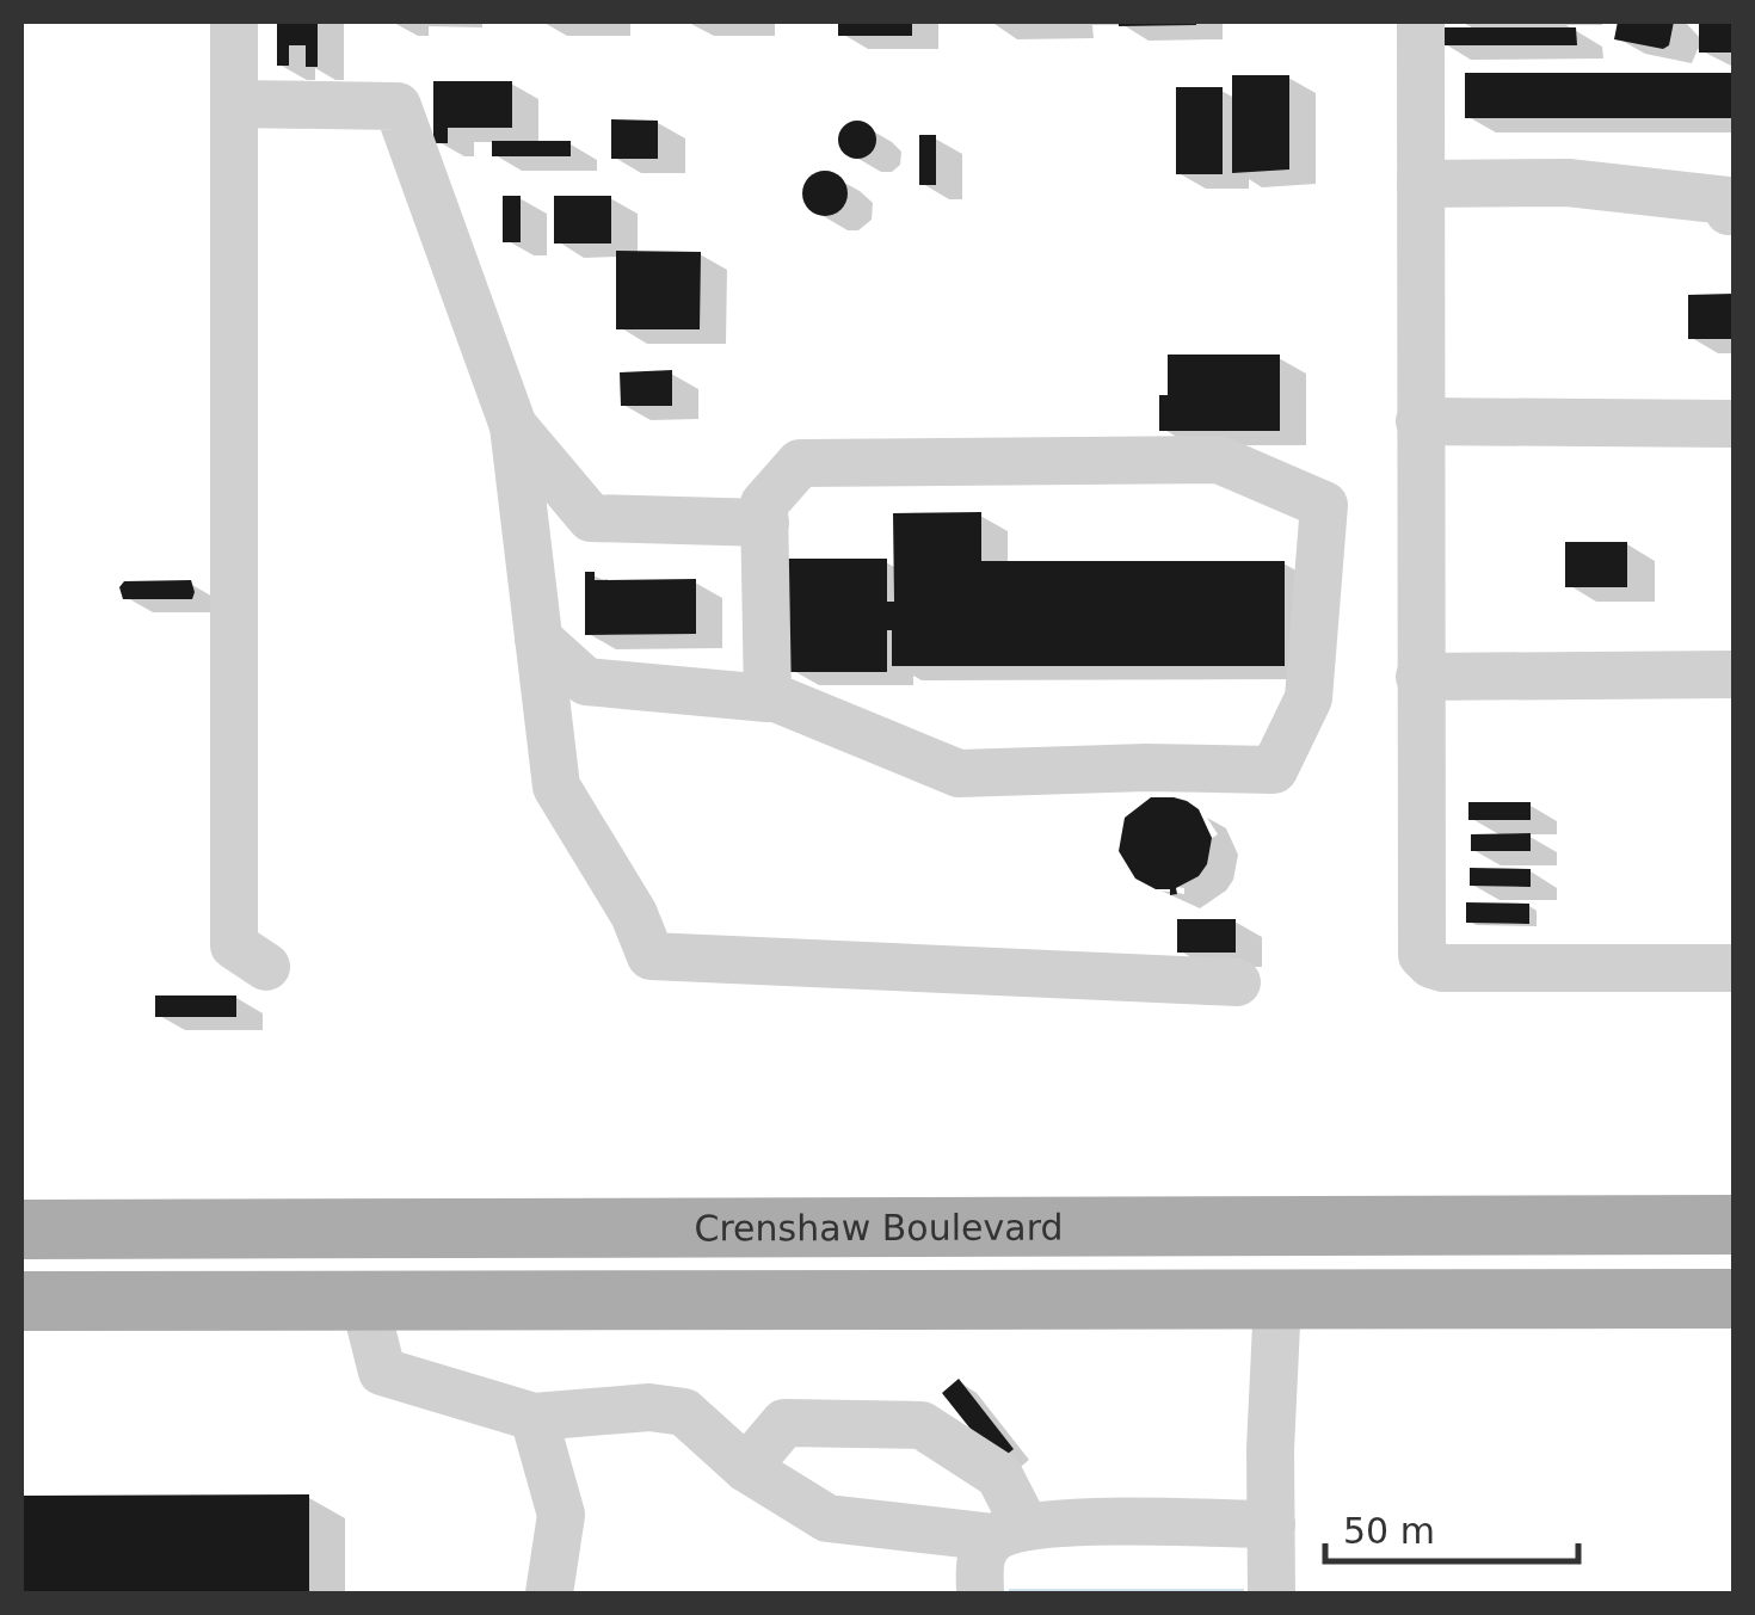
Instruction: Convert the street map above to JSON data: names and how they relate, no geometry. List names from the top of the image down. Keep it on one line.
{"streets":{"main road":["Crenshaw Boulevard"]},"scale_bar":"50 m"}
